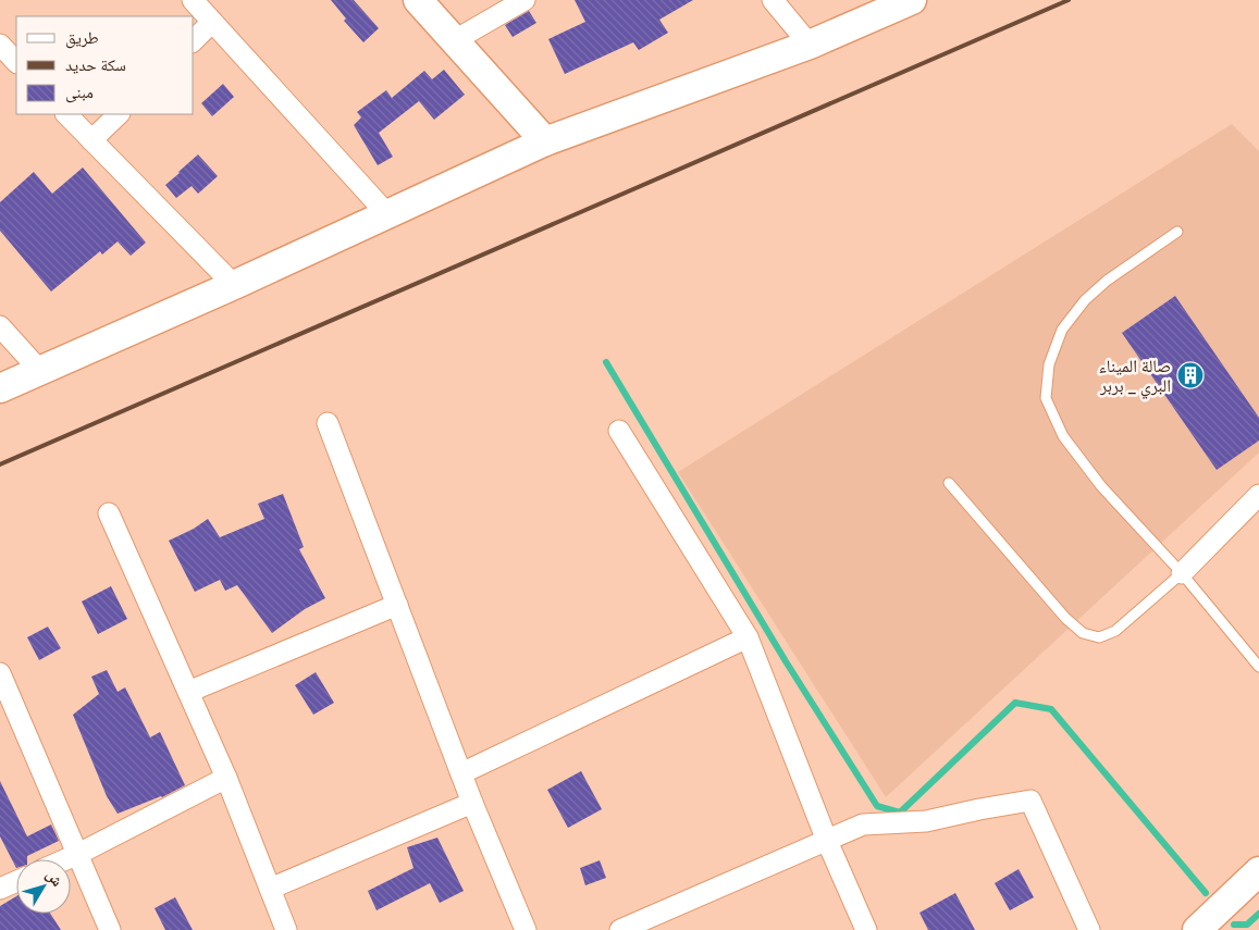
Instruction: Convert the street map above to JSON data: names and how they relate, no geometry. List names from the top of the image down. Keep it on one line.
{"places":{"building":["صالة الميناء البري _ بربر"]},"legend":["طريق","سكة حديد","مبنى"],"north":"top right"}
